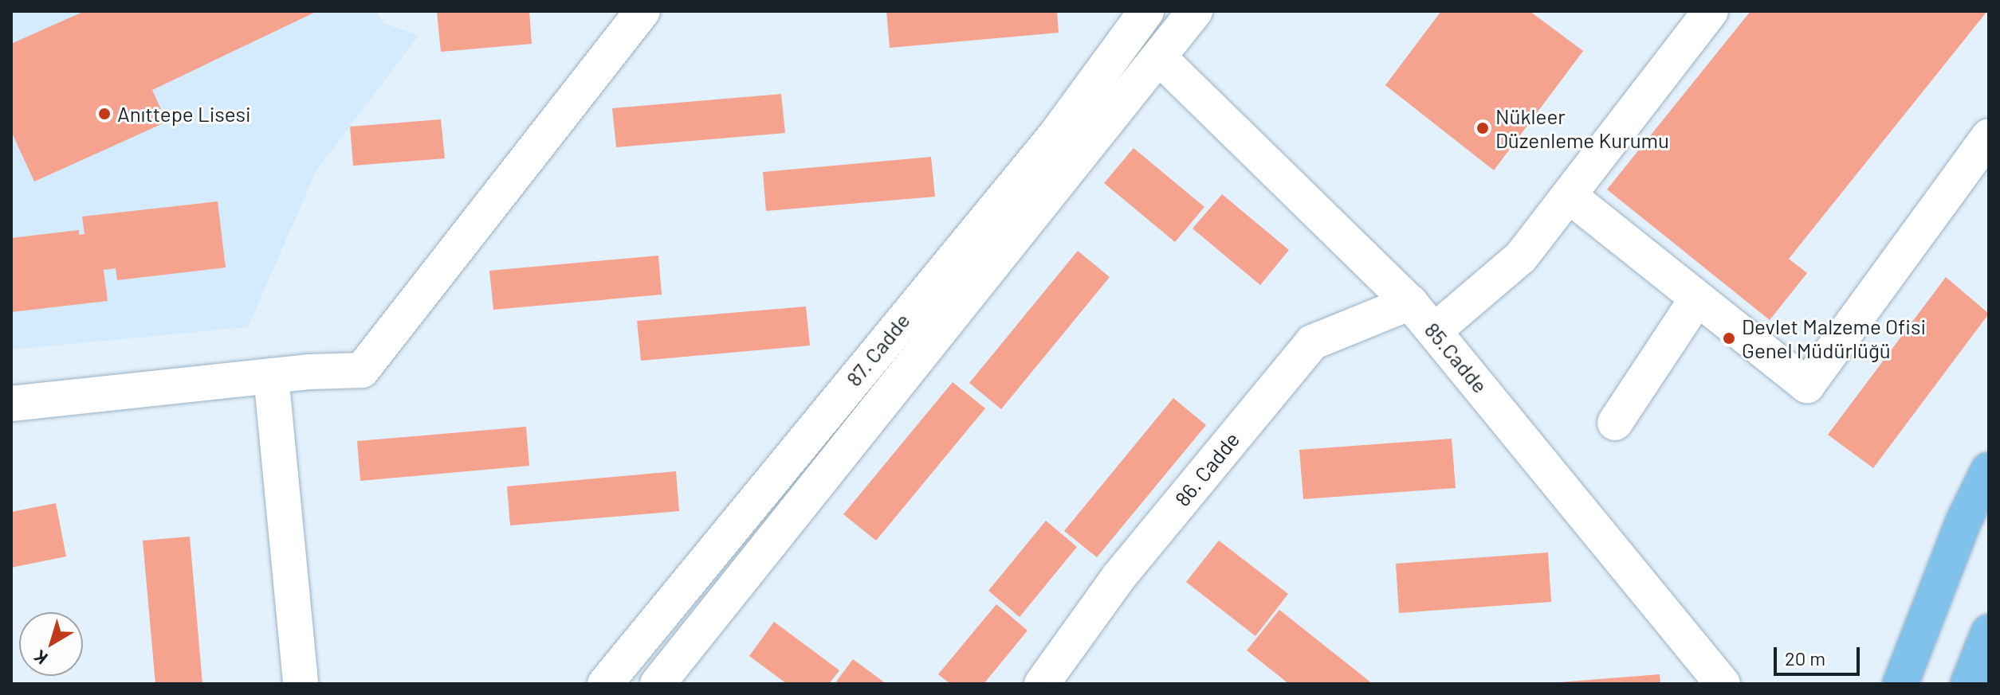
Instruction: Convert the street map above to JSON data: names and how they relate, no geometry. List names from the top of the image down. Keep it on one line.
{"streets":{"street":["87. Cadde","85.Cadde","86. Cadde"]},"crossings":[["87. Cadde","85.Cadde"],["85.Cadde","86. Cadde"]],"places":["Anıttepe Lisesi","Nükleer Düzenleme Kurumu","Devlet Malzeme Ofisi Genel Müdürlüğü"],"scale_bar":"20 m","north":"bottom left"}
